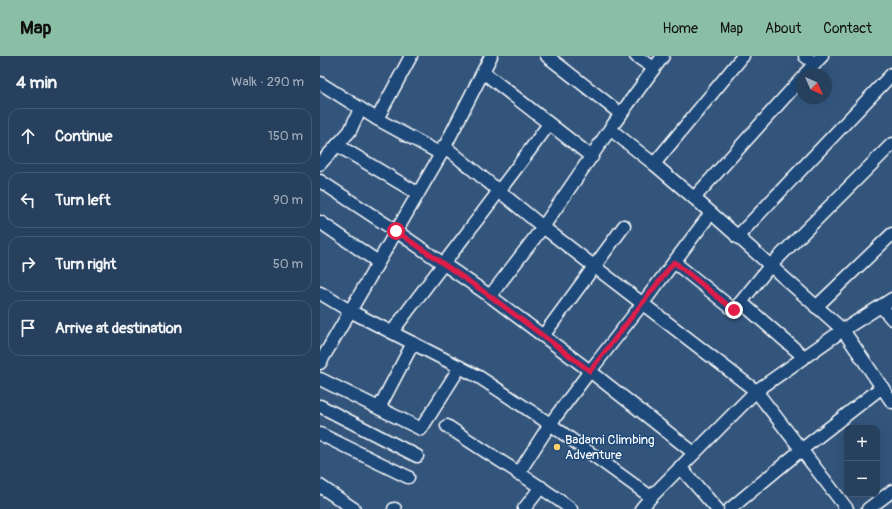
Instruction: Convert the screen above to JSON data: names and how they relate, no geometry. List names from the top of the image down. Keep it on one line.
{"places":["Badami Climbing Adventure"],"north":"bottom right","page":{"header":"Map","nav":["Home","Map","About","Contact"],"heading":["4 min","Walk · 290 m"],"list":[["Continue","150 m"],["Turn left","90 m"],["Turn right","50 m"],"Arrive at destination"],"map_buttons":["+","−"]}}
